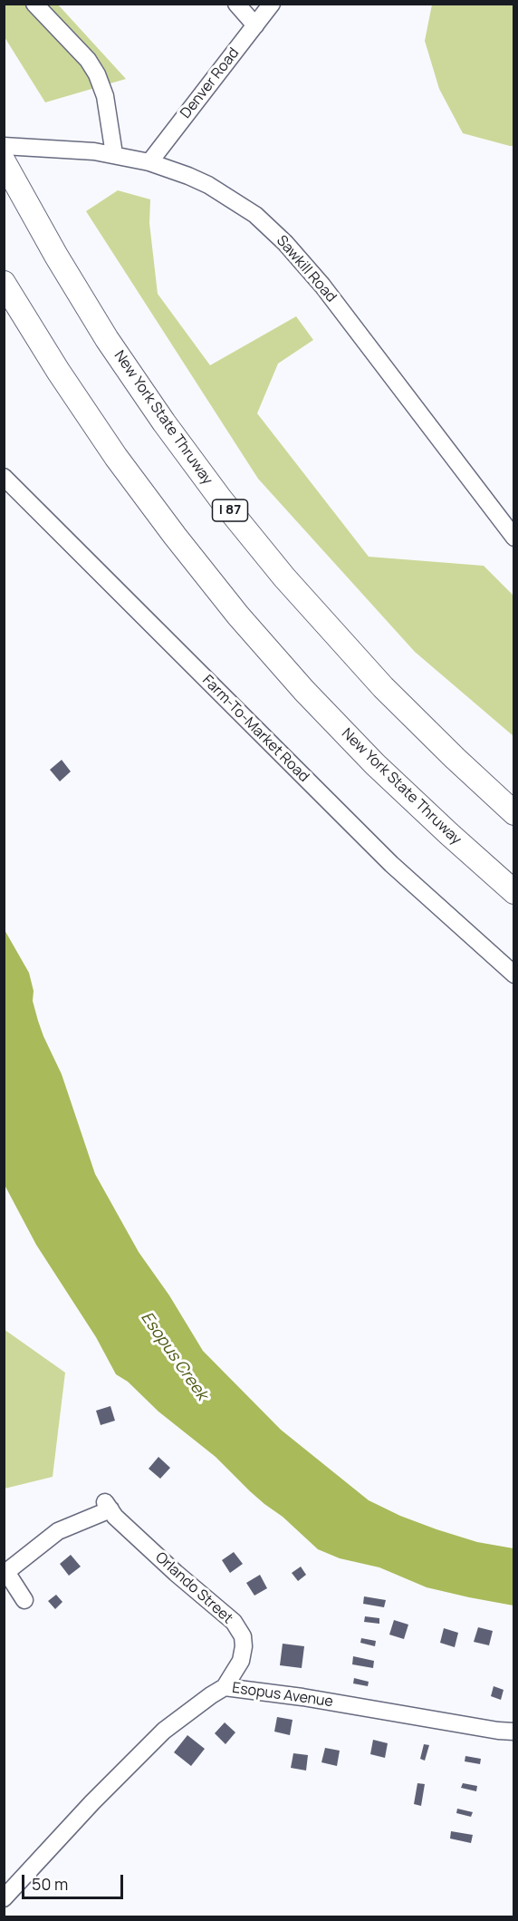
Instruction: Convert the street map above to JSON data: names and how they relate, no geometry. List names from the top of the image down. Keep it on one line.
{"streets":{"highway":["New York State Thruway","I 87"],"street":["Denver Road","Sawkill Road","Farm-To-Market Road","Orlando Street","Esopus Avenue"]},"crossings":[["Denver Road","Sawkill Road"],["Orlando Street","Esopus Avenue"]],"water":["Esopus Creek"],"scale_bar":"50 m"}
